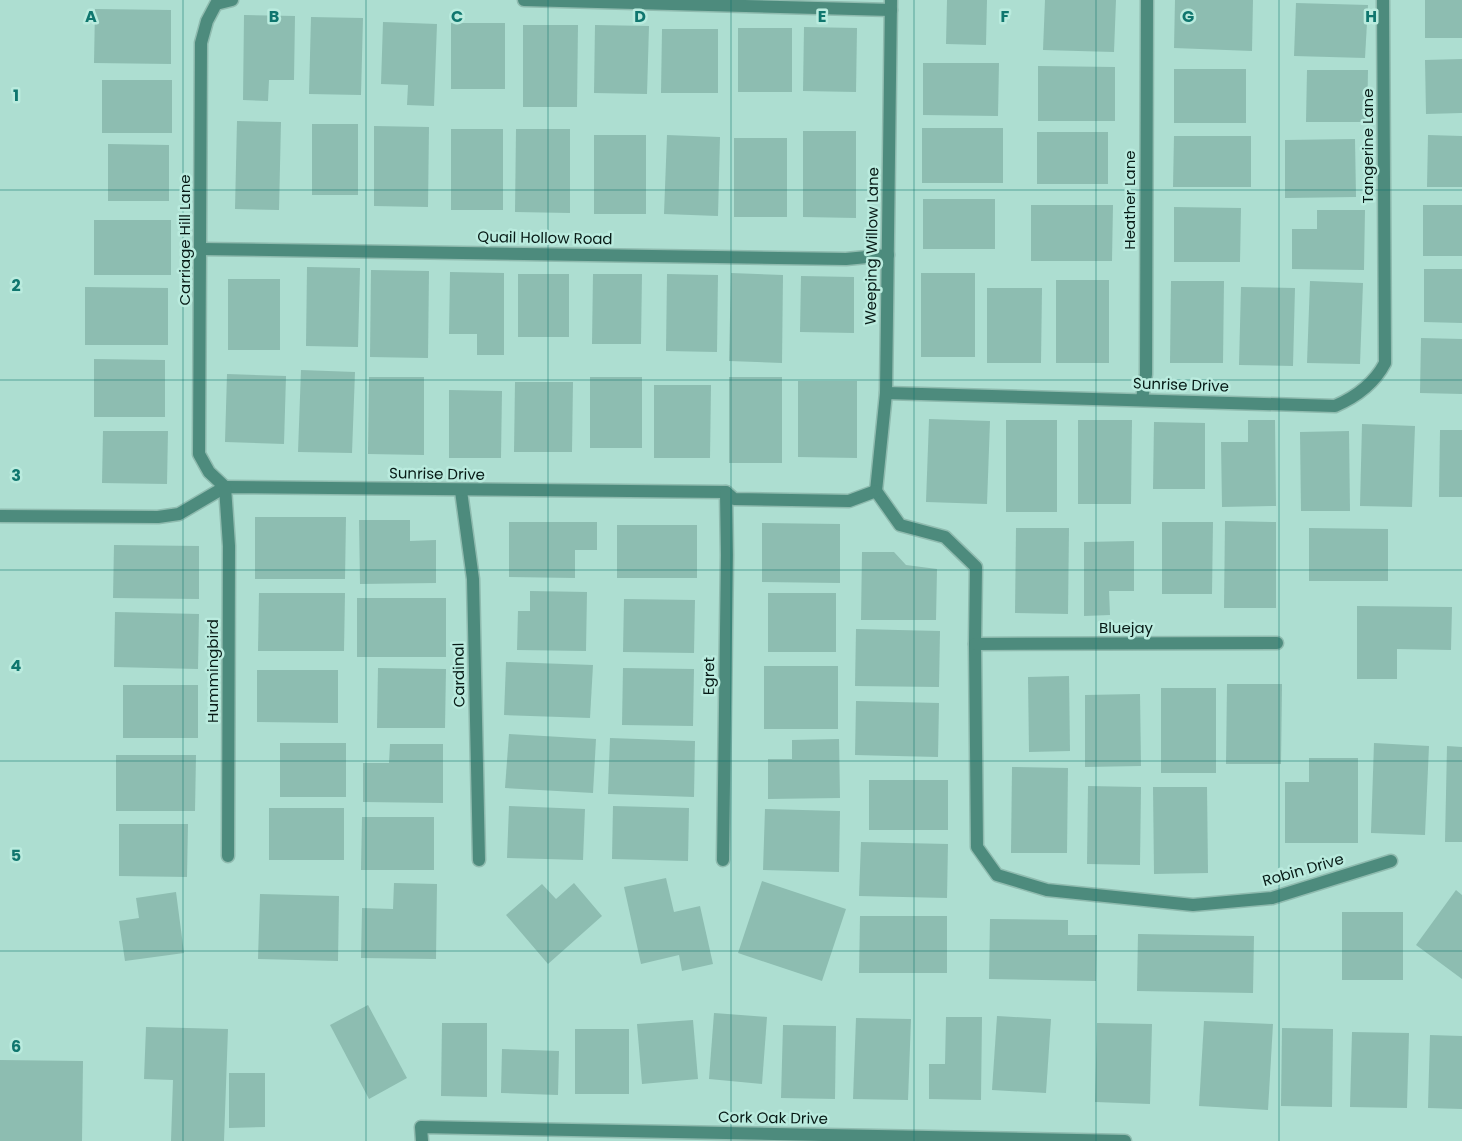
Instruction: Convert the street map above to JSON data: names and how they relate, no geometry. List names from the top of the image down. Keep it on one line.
{"streets":{"street":["Tangerine Lane","Heather Lane","Quail Hollow Road","Carriage Hill Lane","Weeping Willow Lane","Sunrise Drive","Bluejay","Hummingbird","Cardinal","Egret","Robin Drive","Cork Oak Drive"]},"crossings":[["Tangerine Lane","Sunrise Drive"],["Heather Lane","Sunrise Drive"],["Quail Hollow Road","Carriage Hill Lane"],["Quail Hollow Road","Weeping Willow Lane"],["Carriage Hill Lane","Sunrise Drive"],["Carriage Hill Lane","Hummingbird"],["Weeping Willow Lane","Sunrise Drive"],["Weeping Willow Lane","Robin Drive"],["Sunrise Drive","Hummingbird"],["Sunrise Drive","Cardinal"],["Sunrise Drive","Egret"],["Sunrise Drive","Robin Drive"],["Bluejay","Robin Drive"]],"grid":{"columns":["A","B","C","D","E","F","G","H"],"rows":["1","2","3","4","5","6"]}}
